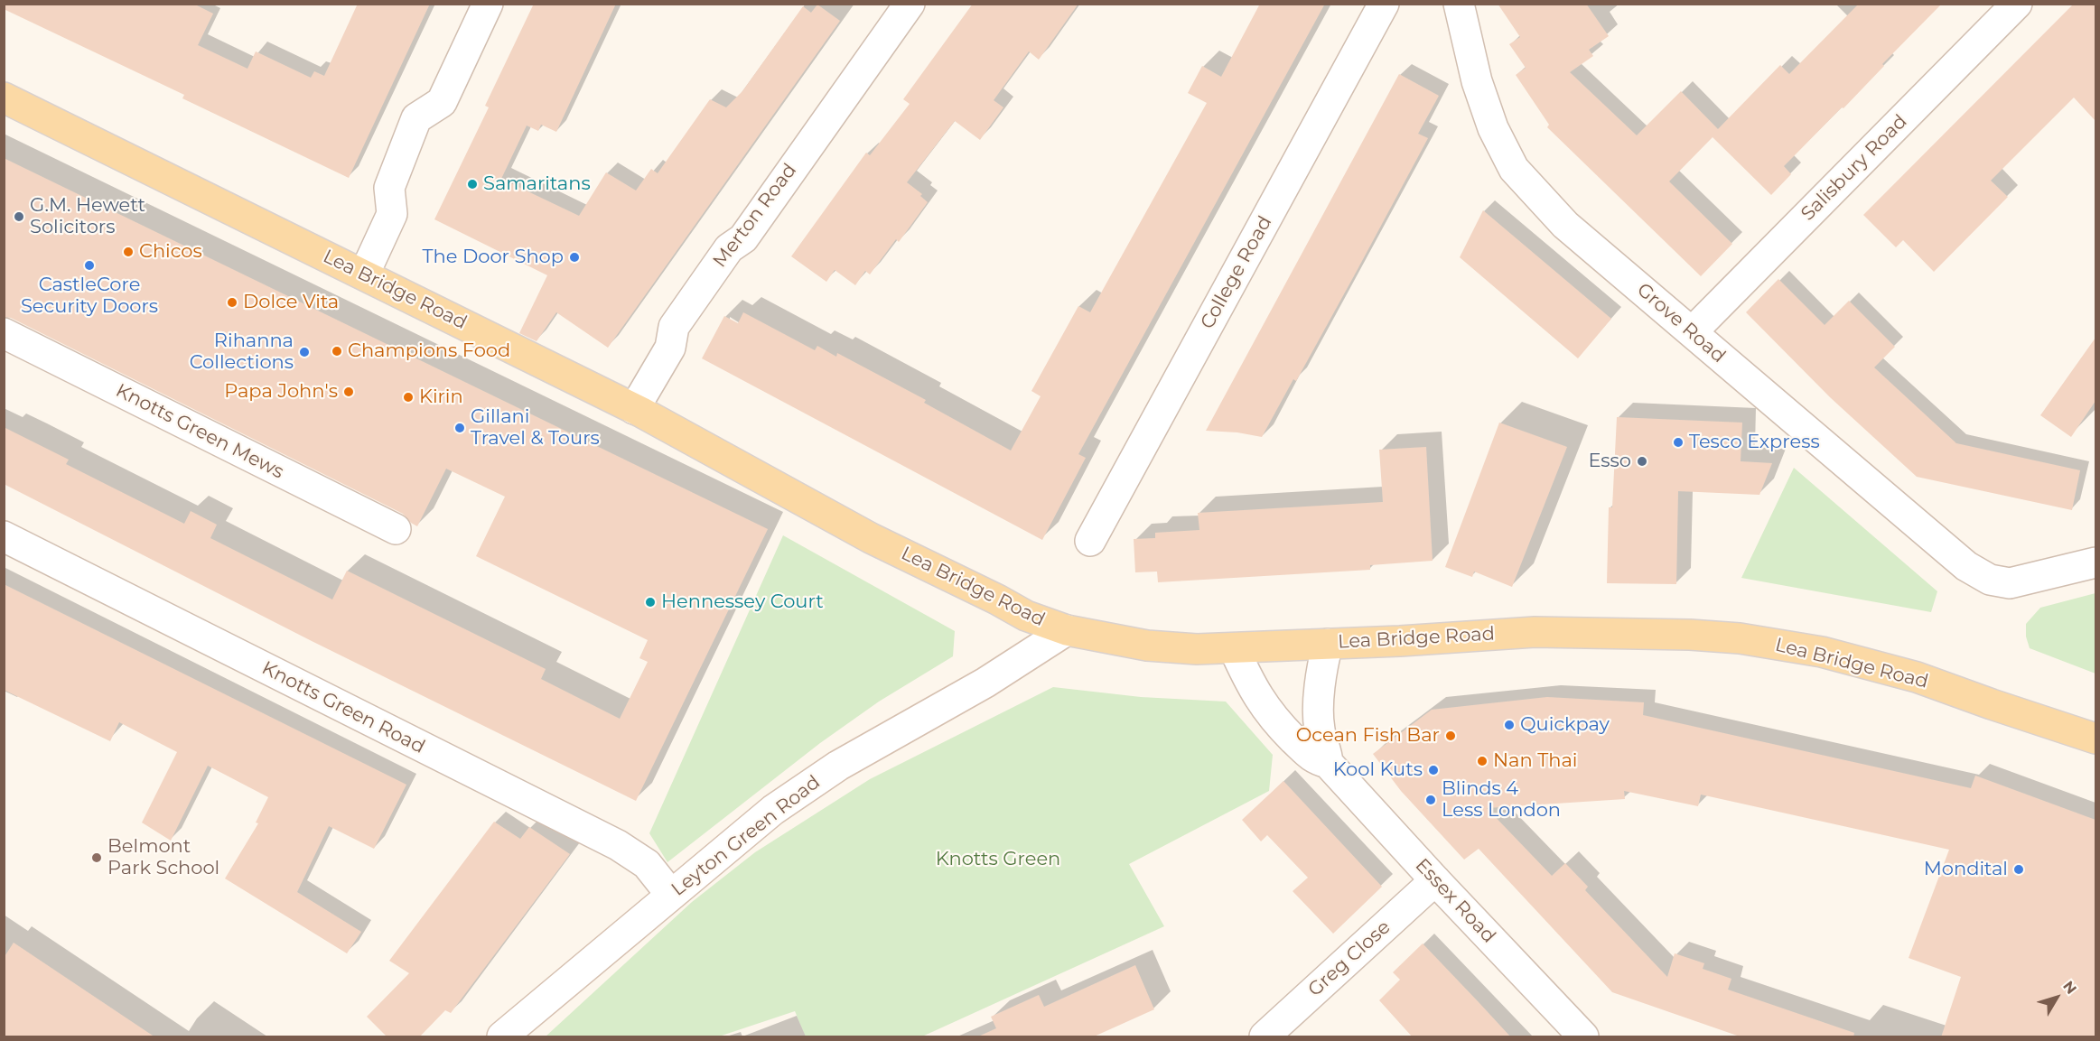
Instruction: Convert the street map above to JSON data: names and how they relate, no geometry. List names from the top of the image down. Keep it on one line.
{"streets":{"main road":["Lea Bridge Road"],"street":["Salisbury Road","Merton Road","College Road","Grove Road","Knotts Green Mews","Knotts Green Road","Leyton Green Road","Essex Road","Greg Close"]},"crossings":[["Salisbury Road","Grove Road"],["Merton Road","Lea Bridge Road"],["Lea Bridge Road","Leyton Green Road"],["Lea Bridge Road","Essex Road"],["Knotts Green Road","Leyton Green Road"],["Essex Road","Greg Close"]],"parks":["Knotts Green"],"places":["Samaritans","G.M. Hewett Solicitors","Chicos","The Door Shop","CastleCore Security Doors","Dolce Vita","Champions Food","Rihanna Collections","Papa John's","Kirin","Gillani Travel & Tours","Tesco Express","Esso","Hennessey Court","Quickpay","Ocean Fish Bar","Nan Thai","Kool Kuts","Blinds 4 Less London","Belmont Park School","Mondital"],"north":"top right"}
